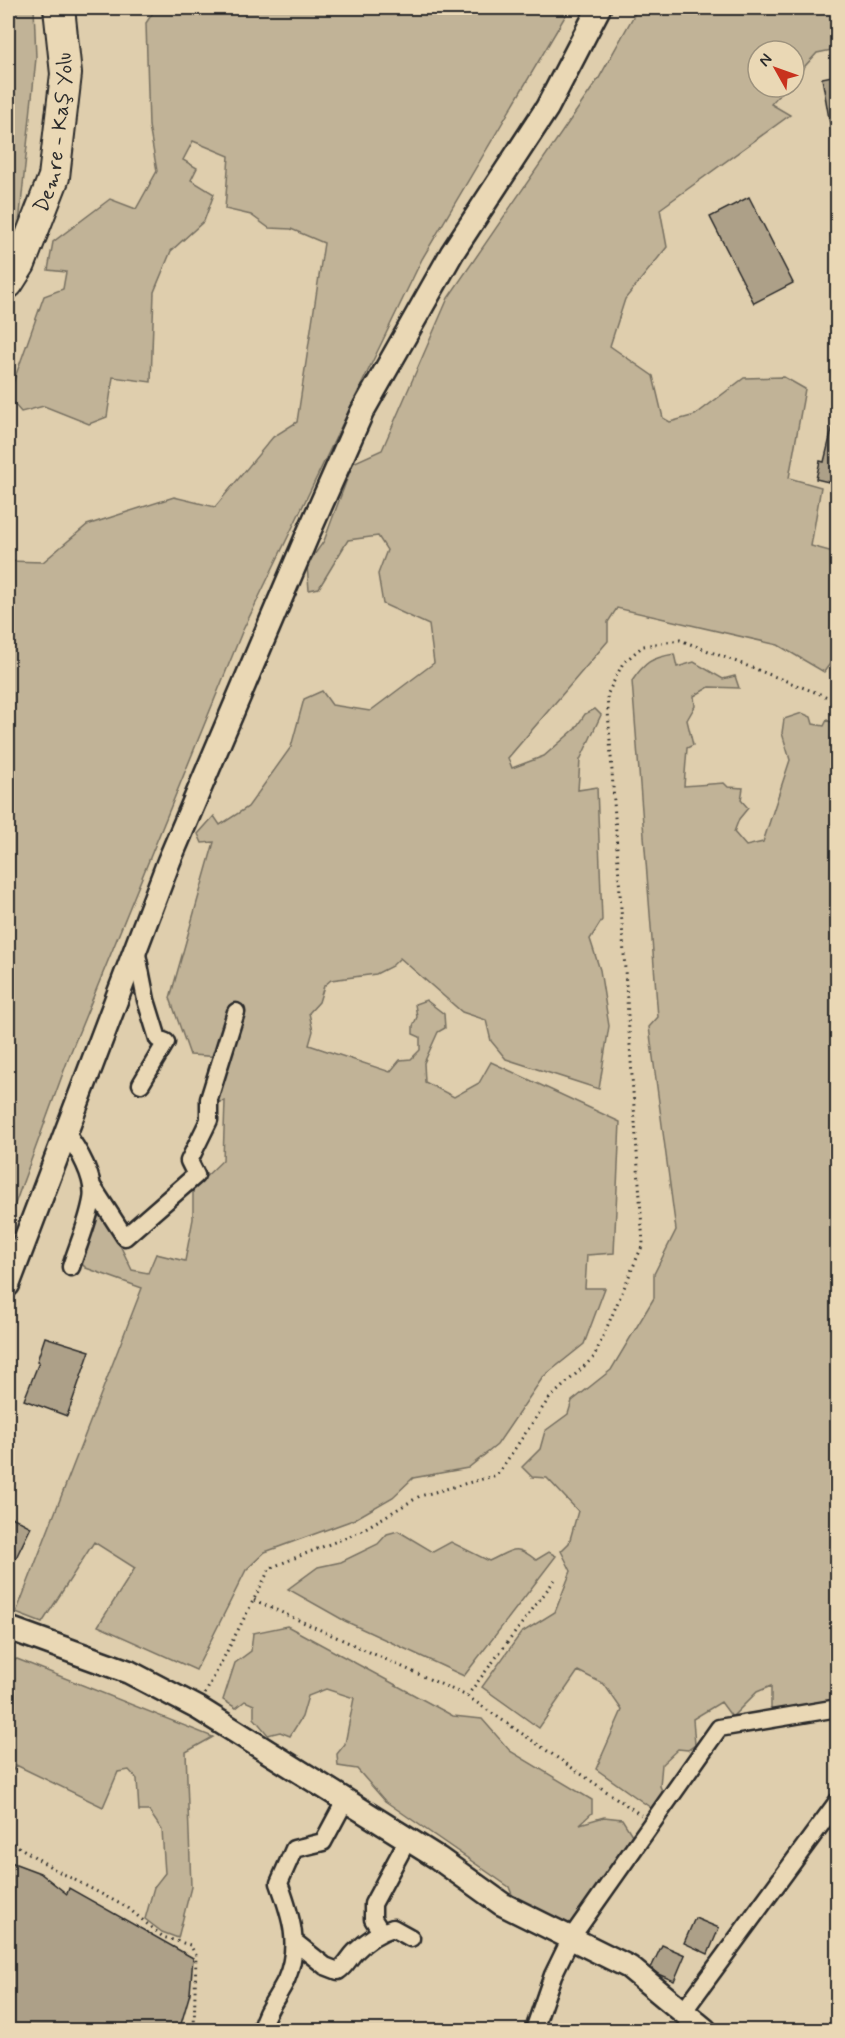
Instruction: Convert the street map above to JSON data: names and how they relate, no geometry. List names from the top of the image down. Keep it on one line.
{"streets":{"highway":["Demre - Kaş Yolu"]},"north":"top left"}
